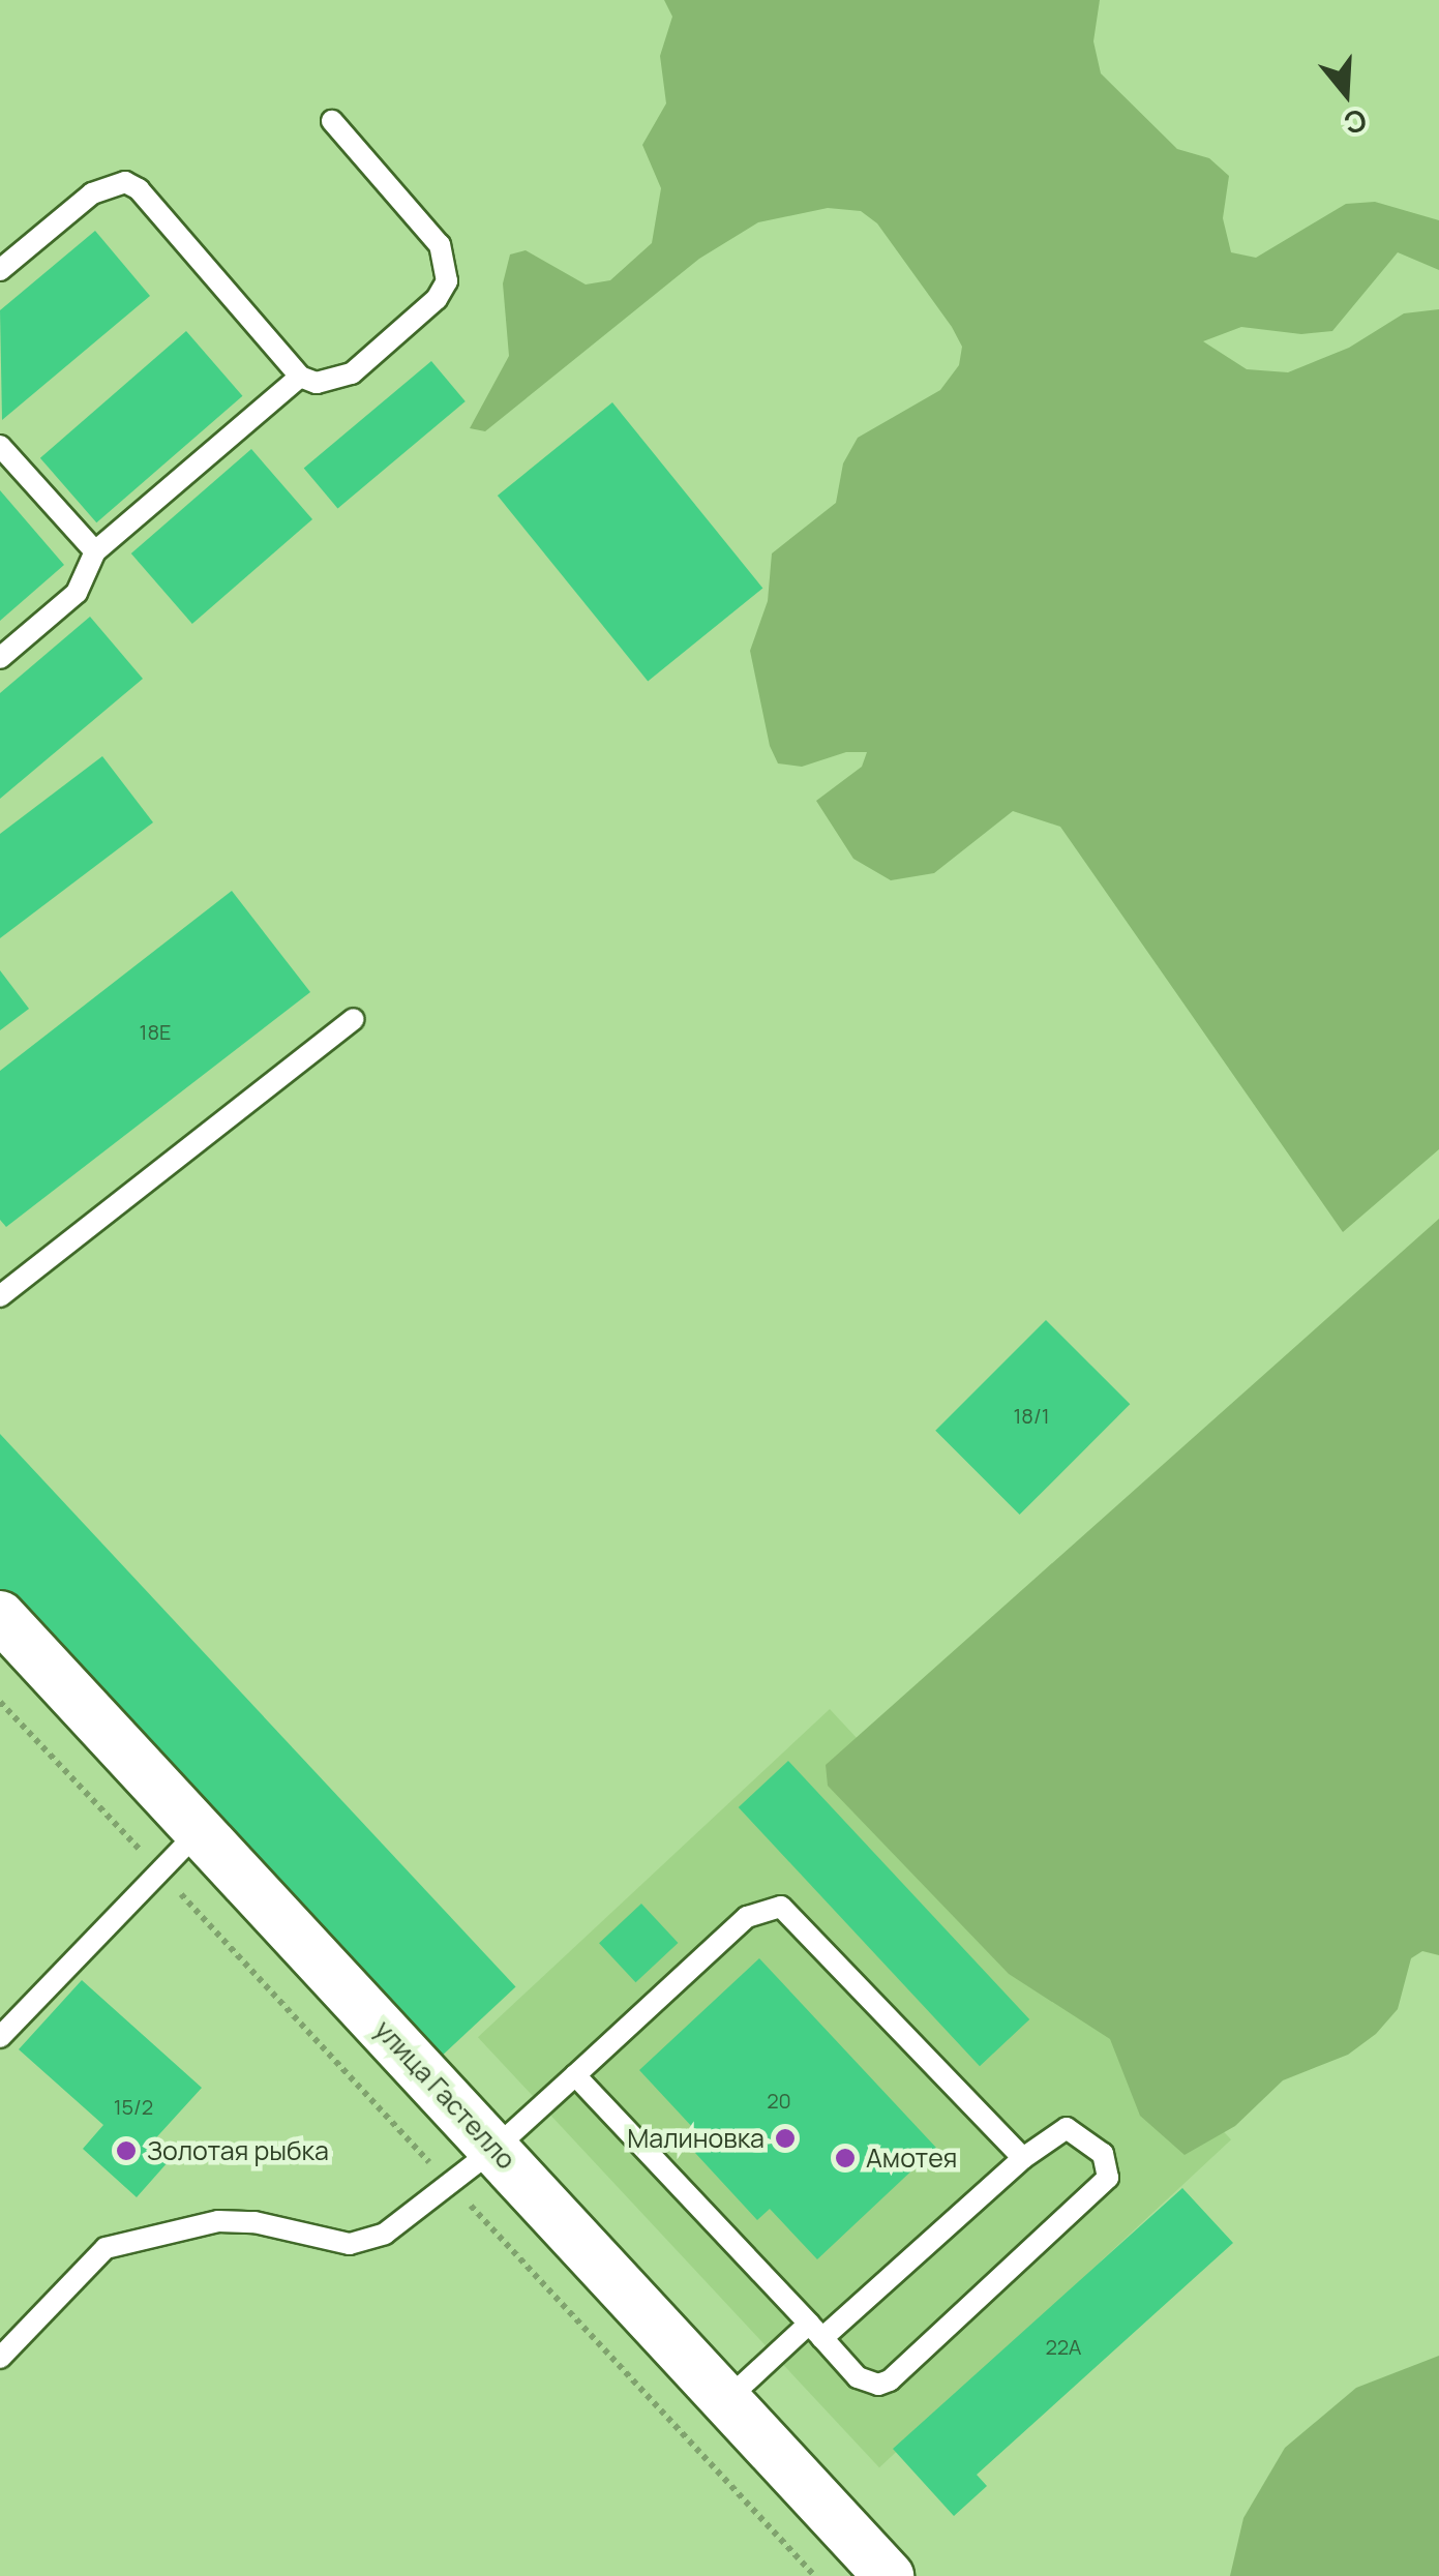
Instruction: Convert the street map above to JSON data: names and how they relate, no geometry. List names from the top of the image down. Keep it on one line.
{"streets":{"street":["улица Гастелло"]},"places":["Малиновка","Золотая рыбка","Амотея"],"house_numbers":["18Е","18/1","20","15/2","22А"],"north":"bottom"}
